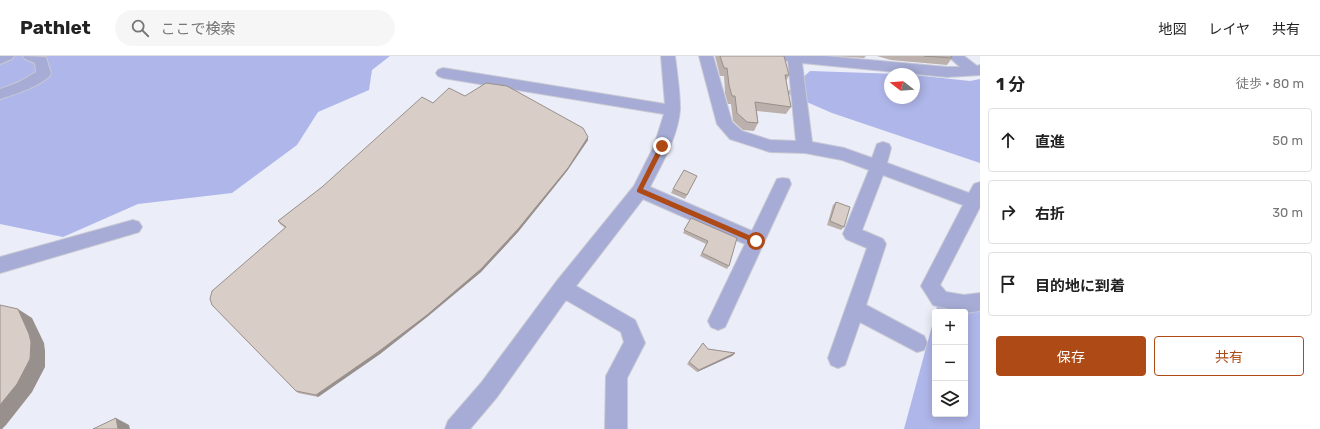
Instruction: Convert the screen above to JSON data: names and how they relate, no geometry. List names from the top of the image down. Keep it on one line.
{"north":"left","page":{"header":"Pathlet","search":"ここで検索","nav":["地図","レイヤ","共有"],"heading":["1 分","徒歩 · 80 m"],"list":[["直進","50 m"],["右折","30 m"],"目的地に到着"],"map_buttons":["+","−"],"buttons":["保存","共有"]}}
